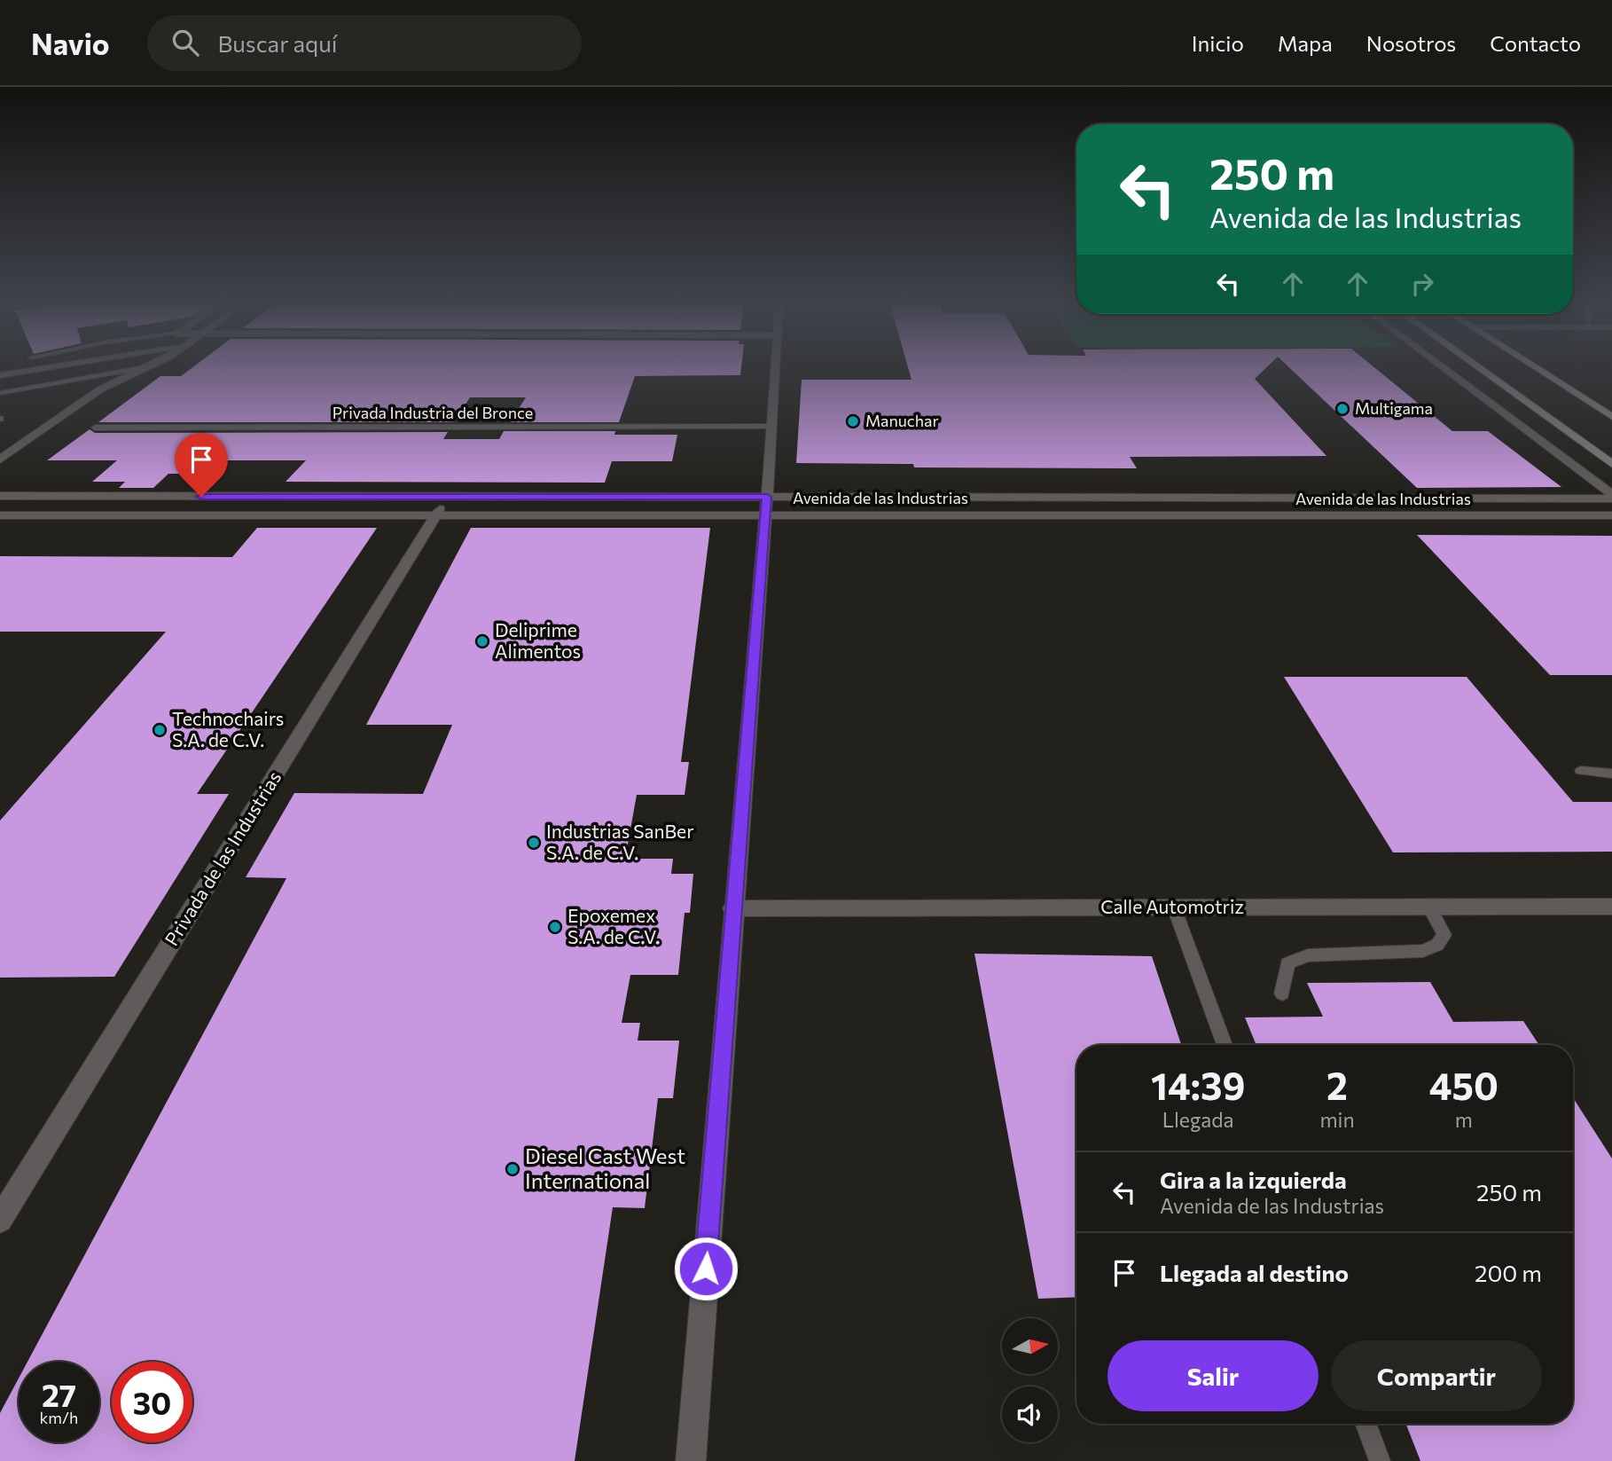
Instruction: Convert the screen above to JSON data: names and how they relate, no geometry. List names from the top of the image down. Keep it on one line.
{"streets":{"street":["Avenida de las Industrias","Privada de las Industrias","Calle Automotriz"],"lane":["Privada Industria del Bronce"]},"crossings":[["Avenida de las Industrias","Privada de las Industrias"]],"places":["Multigama","Manuchar","Deliprime Alimentos","Technochairs S.A. de C.V.","Industrias SanBer S.A. de C.V.","Epoxemex S.A. de C.V.","Diesel Cast West International"],"north":"right","page":{"header":"Navio","search":"Buscar aquí","nav":["Inicio","Mapa","Nosotros","Contacto"],"turn":["250 m","Avenida de las Industrias"],"eta":["14:39","Llegada","2","min","450","m"],"list":[{"name":"Gira a la izquierda","note":"Avenida de las Industrias","value":"250 m"},{"name":"Llegada al destino","value":"200 m"}],"buttons":["Salir","Compartir"],"speed":"27 km/h","limit":"30"}}
